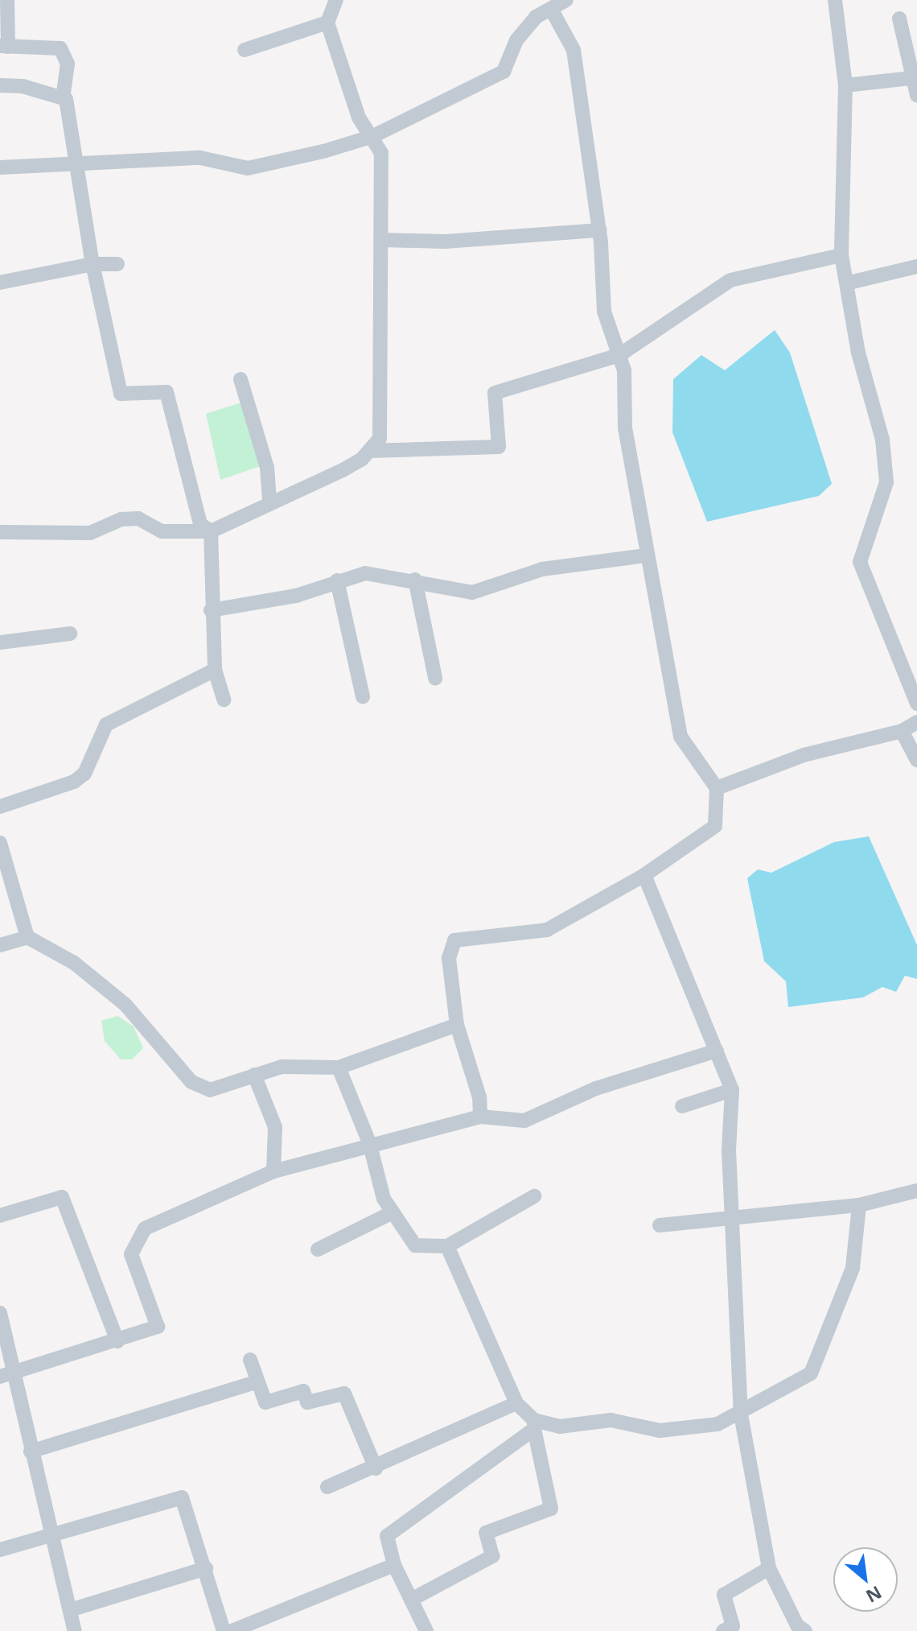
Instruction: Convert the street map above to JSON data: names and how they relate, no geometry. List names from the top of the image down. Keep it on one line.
{"north":"bottom right"}
